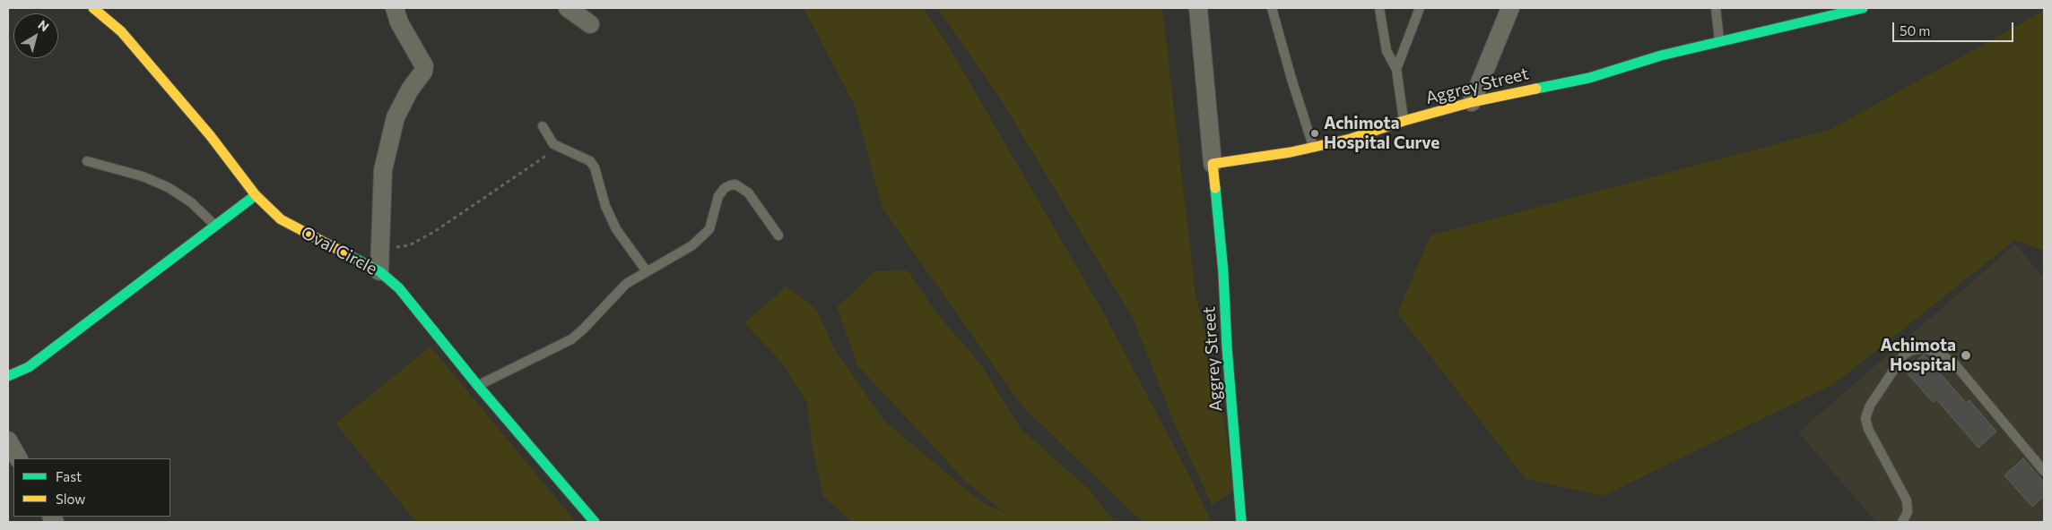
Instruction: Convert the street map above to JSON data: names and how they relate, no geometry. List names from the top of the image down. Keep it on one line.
{"streets":{"street":["Aggrey Street","Oval Circle"]},"places":["Achimota Hospital Curve","Achimota Hospital"],"legend":["Fast","Slow"],"scale_bar":"50 m","north":"top right"}
